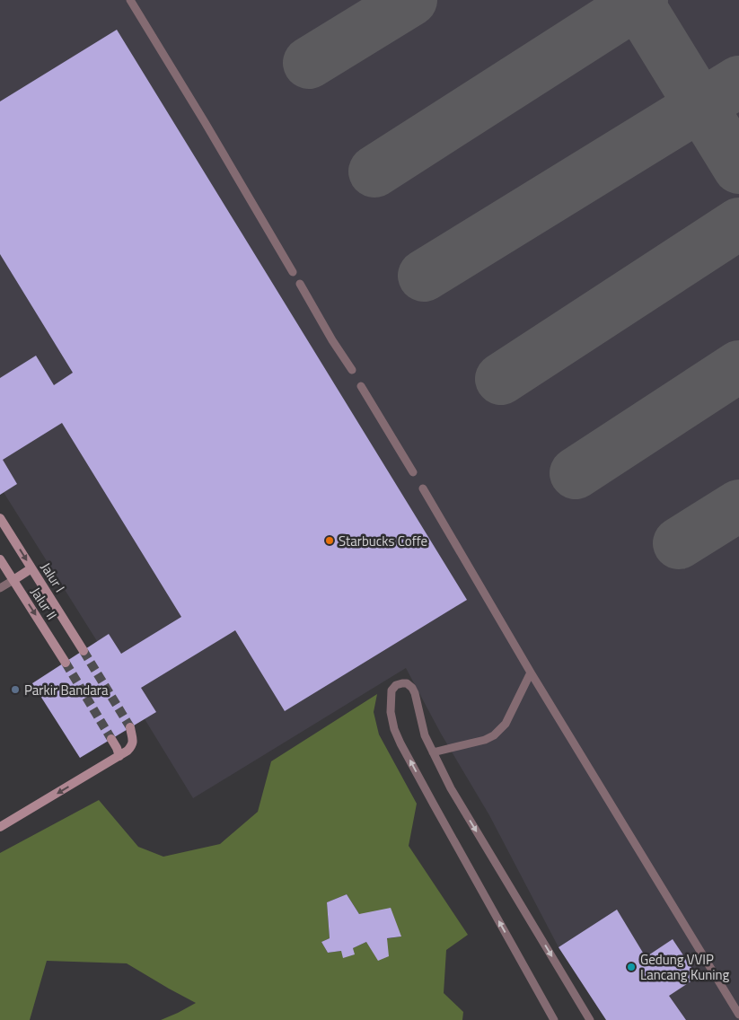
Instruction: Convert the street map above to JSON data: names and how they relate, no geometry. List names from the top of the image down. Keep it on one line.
{"streets":{"street":["Jalur I","Jalur II"]},"one_way":["Jalur I","Jalur II"],"places":["Starbucks Coffe","Parkir Bandara","Gedung VVIP Lancang Kuning"]}
